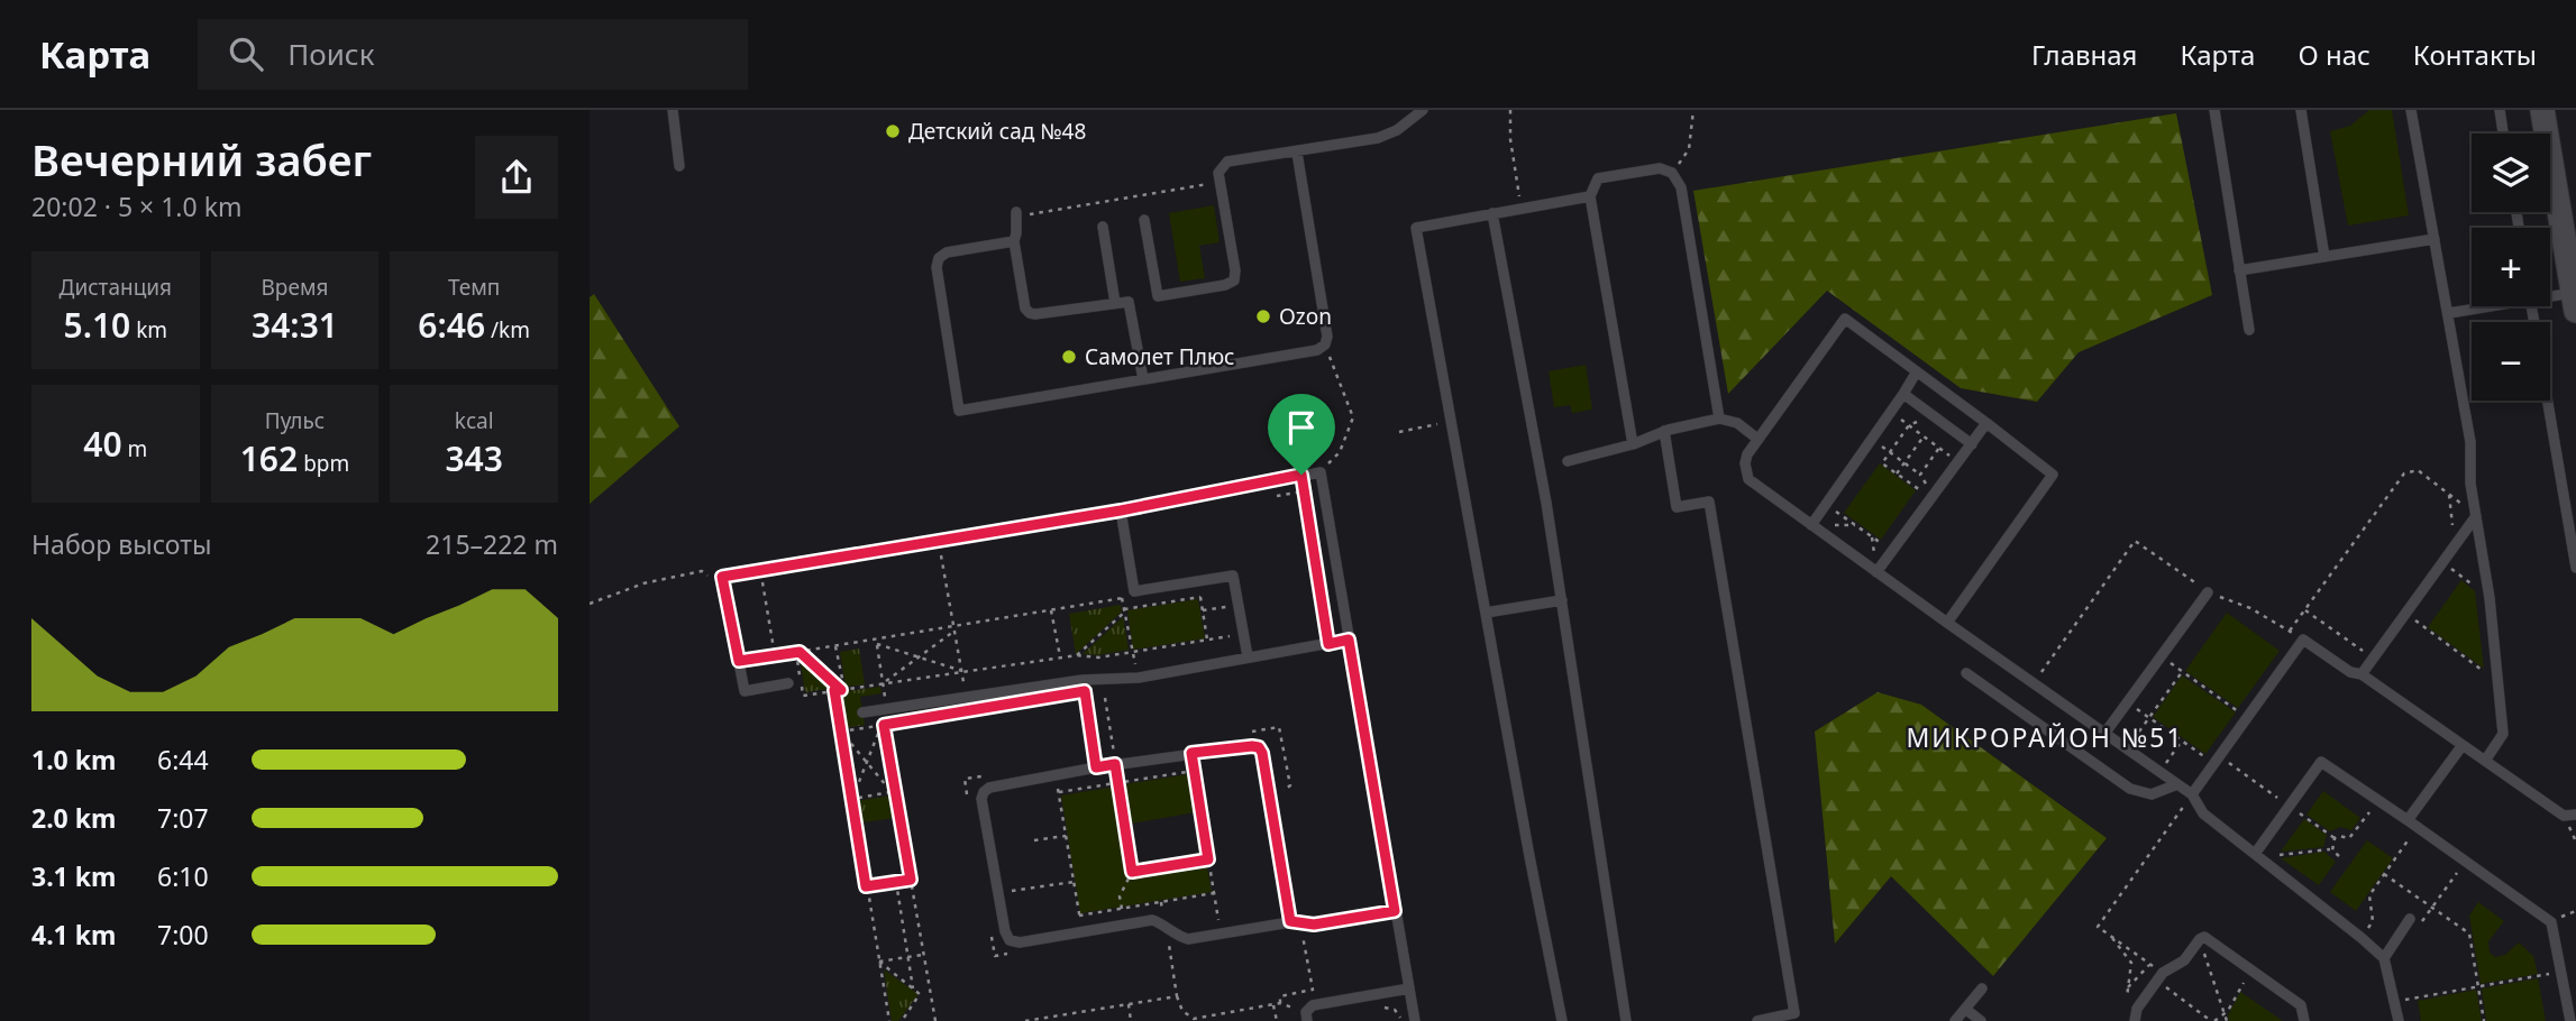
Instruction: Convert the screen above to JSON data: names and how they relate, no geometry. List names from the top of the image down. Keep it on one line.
{"districts":["МИКРОРАЙОН №51"],"places":["Детский сад №48","Ozon","Самолет Плюс"],"page":{"header":"Карта","search":"Поиск","nav":["Главная","Карта","О нас","Контакты"],"heading":["Вечерний забег","20:02 · 5 × 1.0 km"],"map_buttons":["+","−"],"stats":[["Дистанция","5.10 km"],["Время","34:31"],["Темп","6:46 /km"],["40 m"],["Пульс","162 bpm"],["kcal","343"]],"chart":["Набор высоты","215–222 m"],"list":[{"name":"1.0 km","note":"6:44"},{"name":"2.0 km","note":"7:07"},{"name":"3.1 km","note":"6:10"},{"name":"4.1 km","note":"7:00"}]}}
